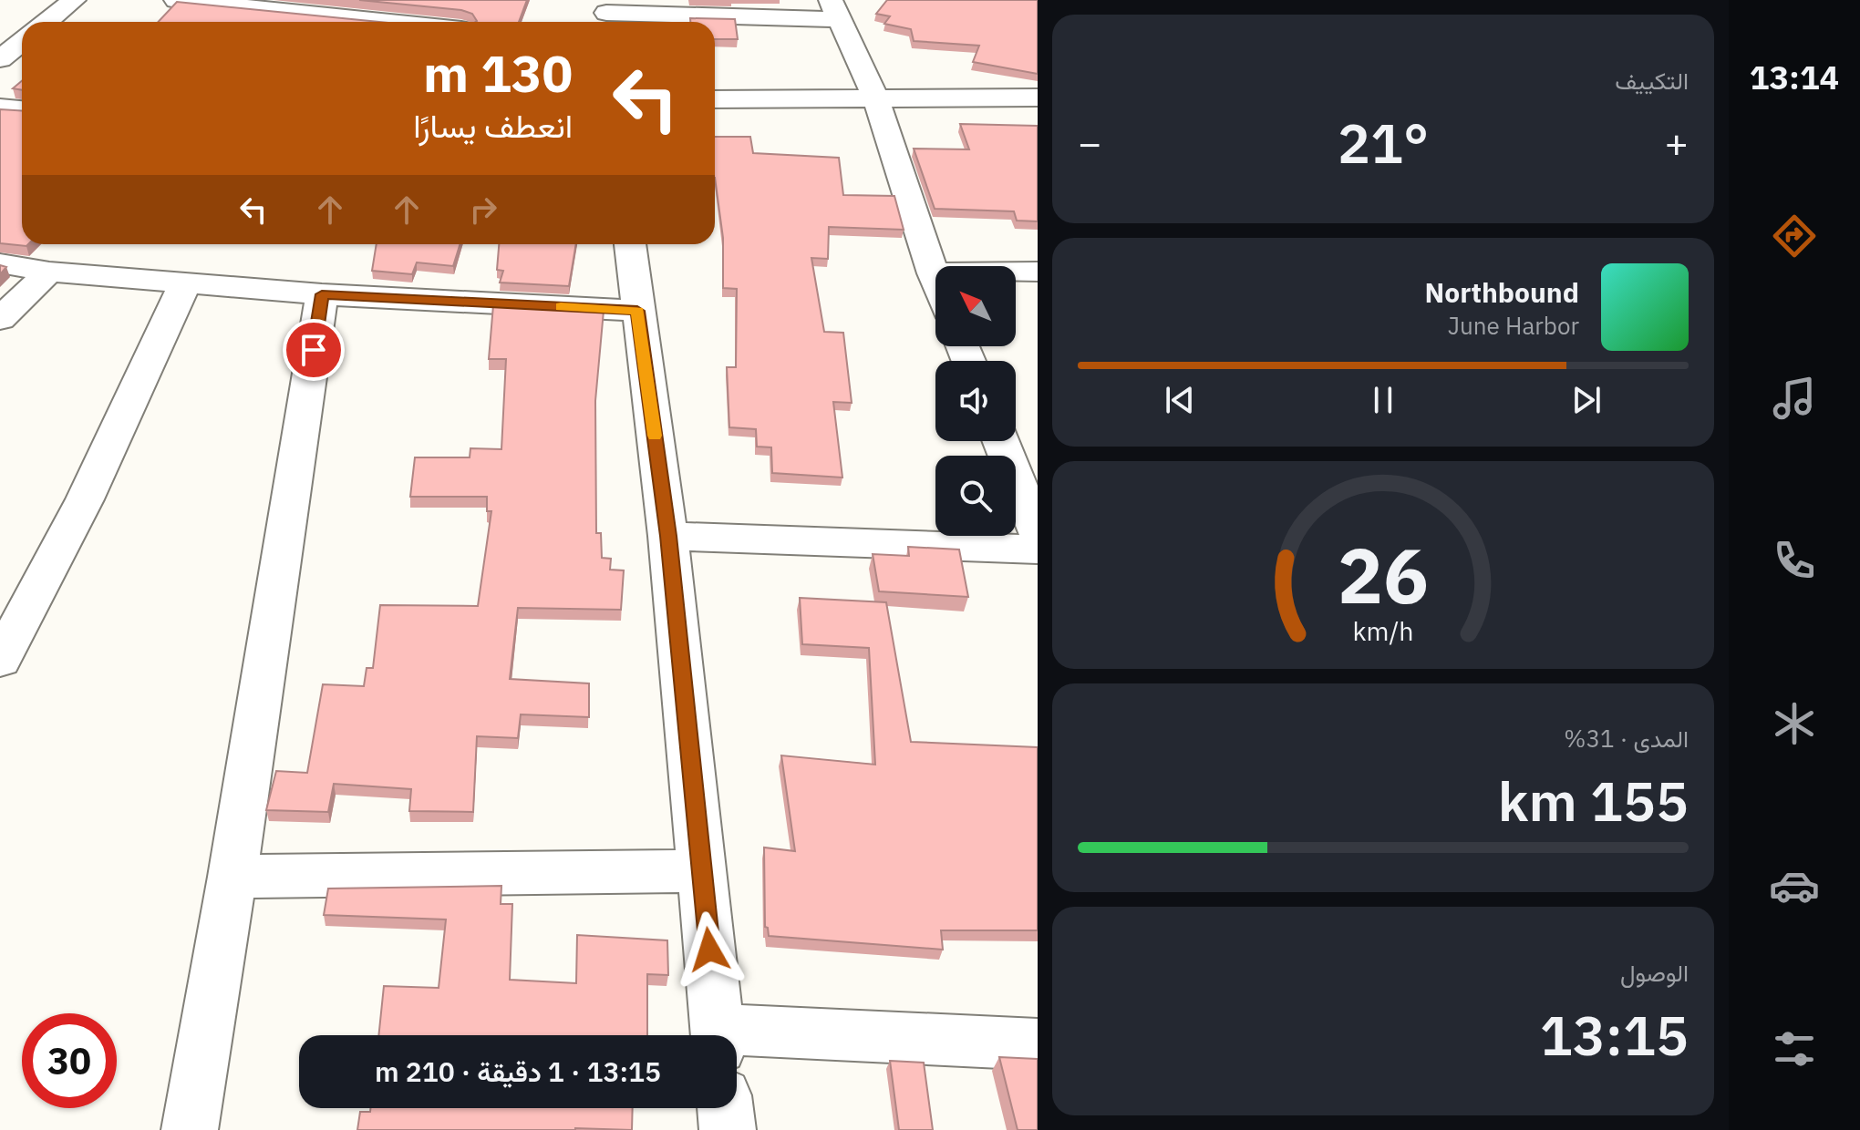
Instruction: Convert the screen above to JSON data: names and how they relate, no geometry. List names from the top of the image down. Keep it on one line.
{"north":"top left","page":{"tabs":"13:14","tile":["التكييف",["المدى · 31%","155 km"],["الوصول","13:15"]],"turn":["130 m","انعطف يسارًا"],"heat":["−","21°","+"],"song":["Northbound","June Harbor"],"limit":"30","trip":"13:15 · 1 دقيقة · 210 m","gauge":["26","km/h"]}}
